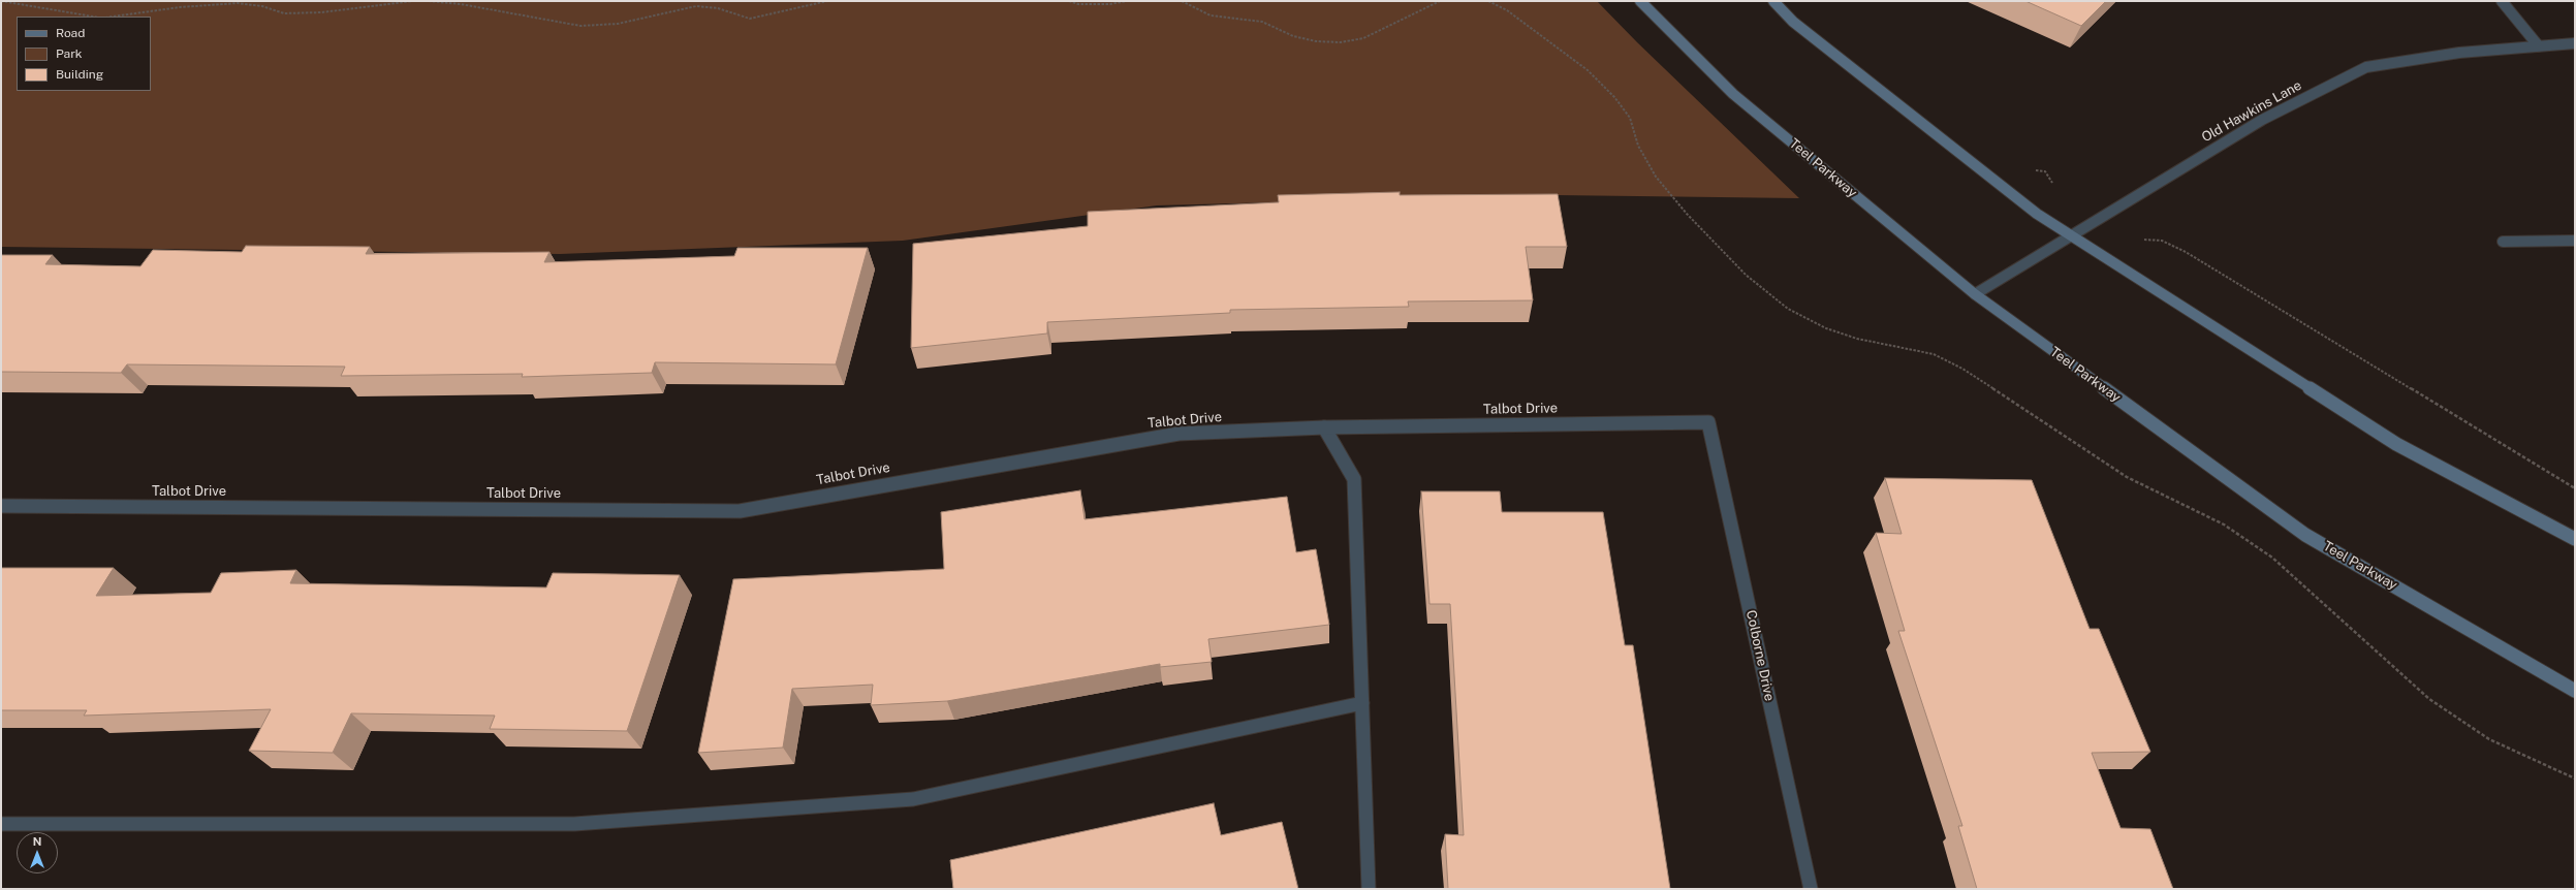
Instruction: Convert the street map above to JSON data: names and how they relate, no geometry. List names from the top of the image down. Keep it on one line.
{"streets":{"main road":["Teel Parkway"],"street":["Old Hawkins Lane","Talbot Drive","Colborne Drive"]},"crossings":[["Old Hawkins Lane","Teel Parkway"],["Talbot Drive","Colborne Drive"]],"legend":["Road","Park","Building"],"north":"top"}
